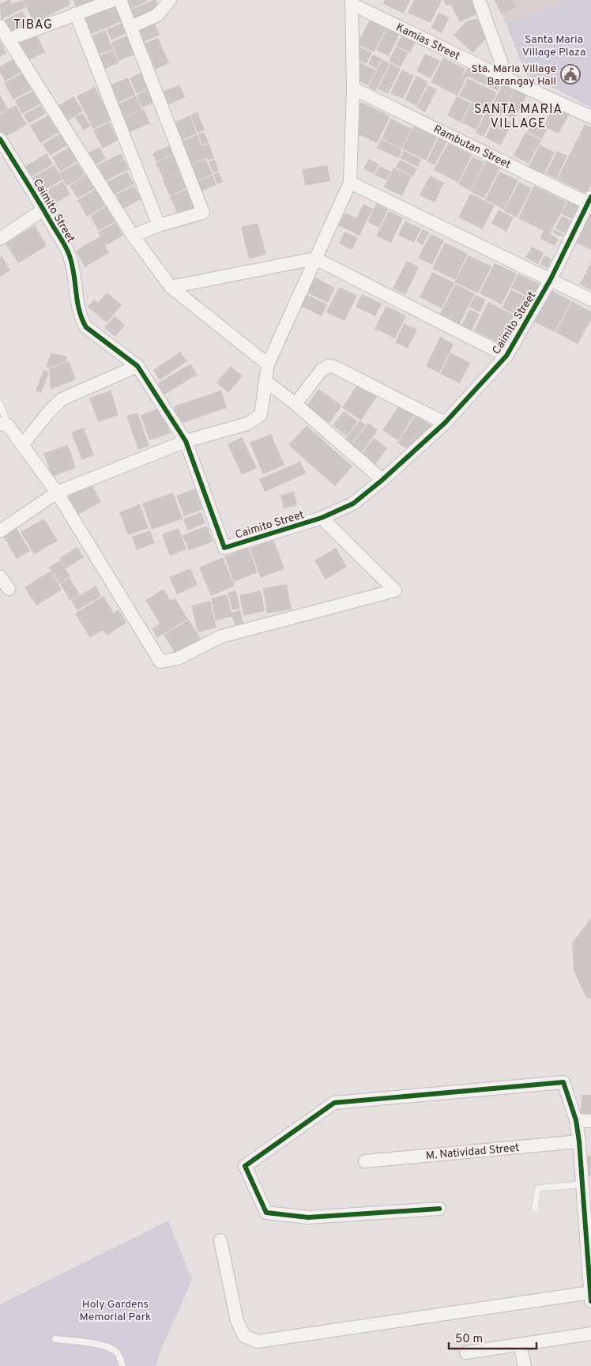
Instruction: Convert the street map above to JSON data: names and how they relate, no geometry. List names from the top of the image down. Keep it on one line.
{"streets":{"street":["Kamias Street","Rambutan Street","Caimito Street","M. Natividad Street"]},"crossings":[["Rambutan Street","Caimito Street"]],"districts":["TIBAG","SANTA MARIA VILLAGE"],"parks":["Santa Maria Village Plaza","Holy Gardens Memorial Park"],"places":{"public building":["Sta. Maria Village Barangay Hall"]},"scale_bar":"50 m"}
